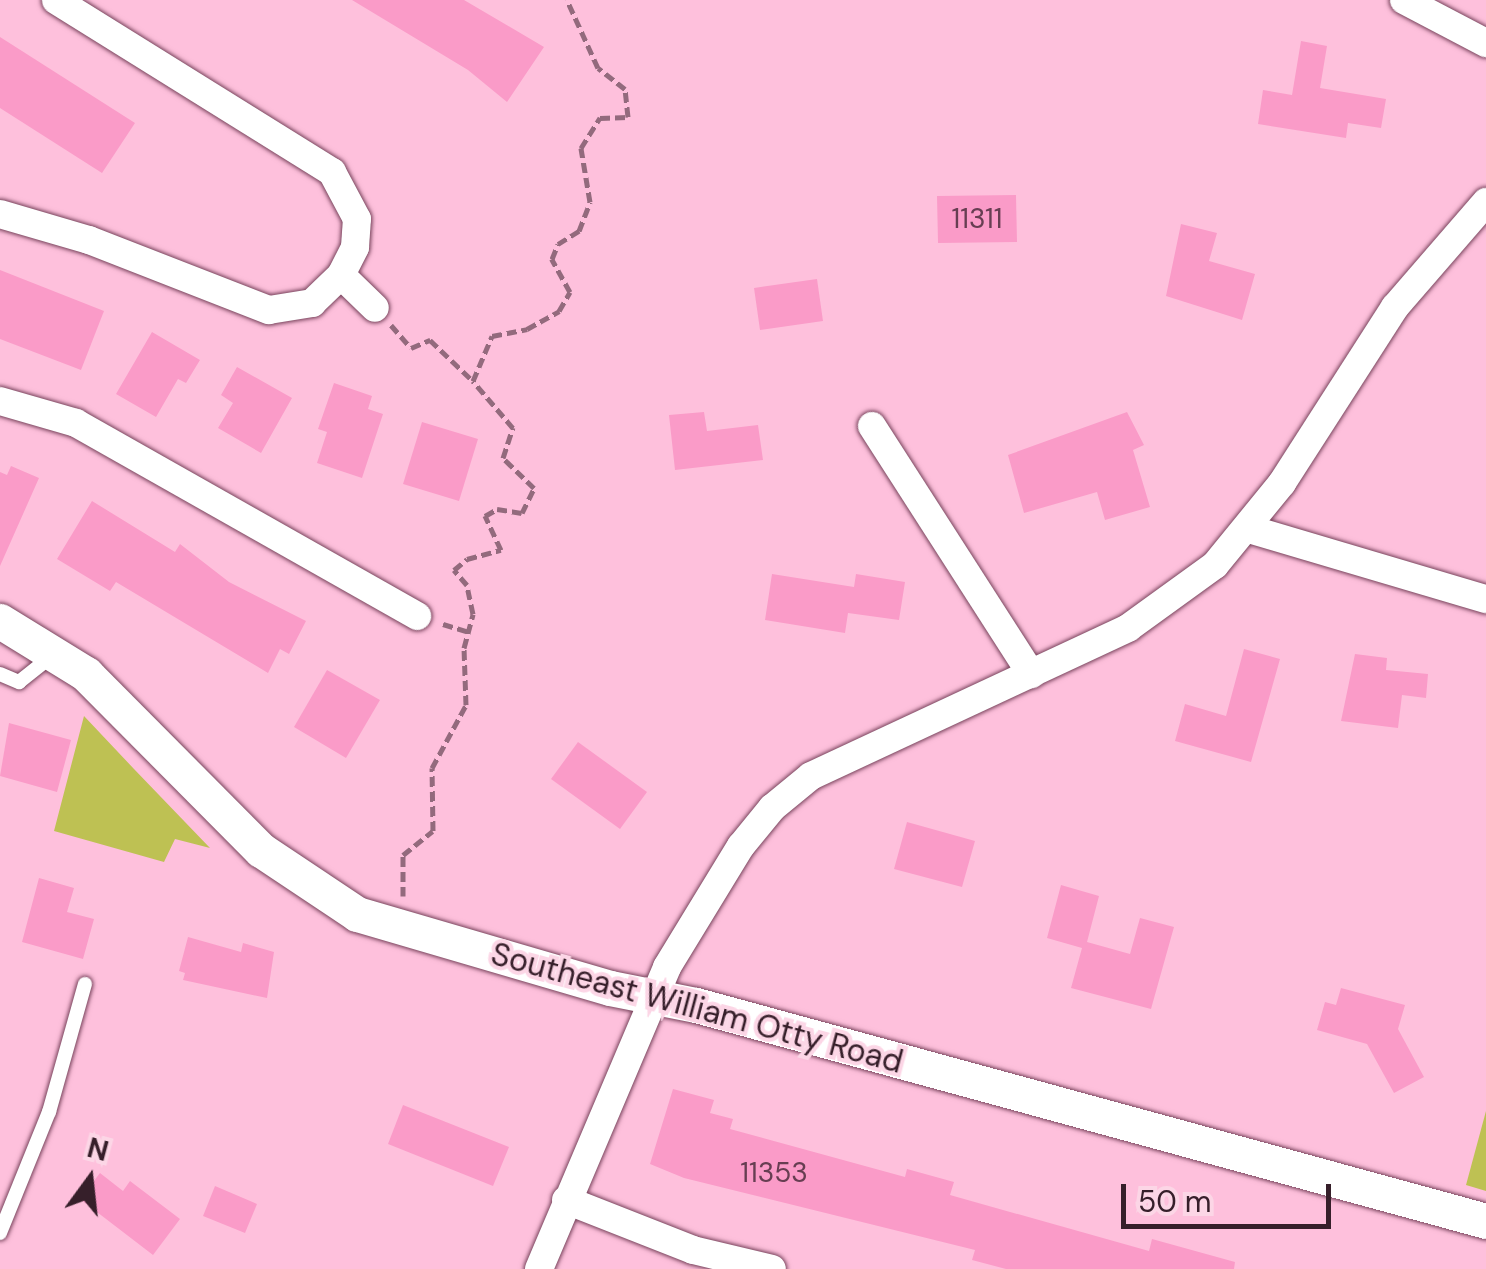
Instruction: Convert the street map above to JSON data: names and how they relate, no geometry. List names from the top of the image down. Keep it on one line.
{"streets":{"street":["Southeast William Otty Road"]},"house_numbers":["11311","11353"],"scale_bar":"50 m","north":"top"}
